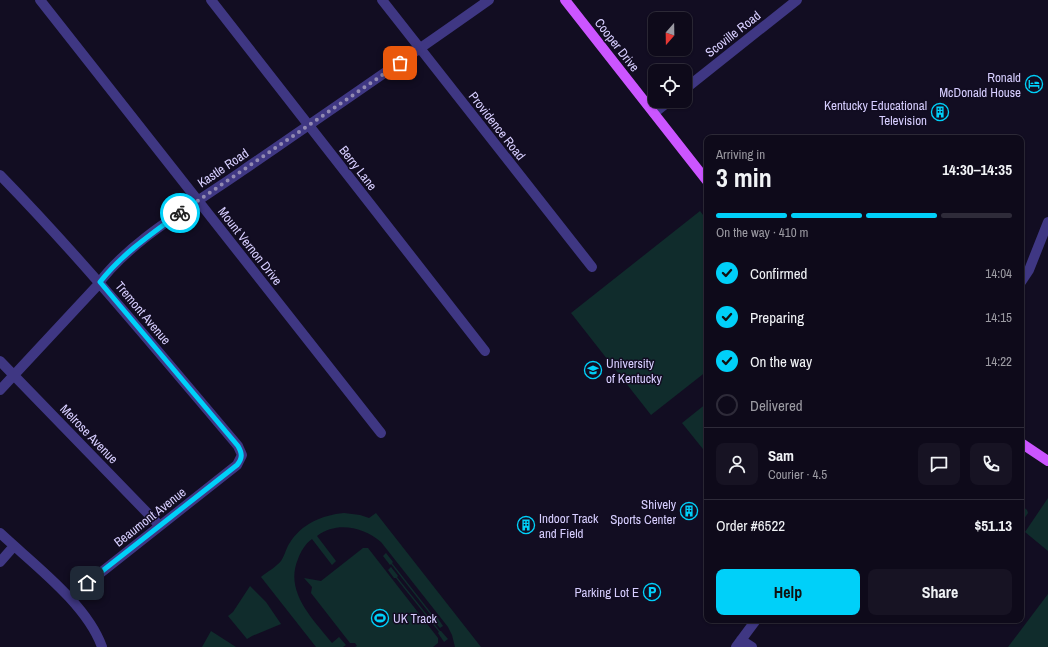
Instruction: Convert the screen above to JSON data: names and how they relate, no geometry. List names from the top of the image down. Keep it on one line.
{"streets":{"main road":["Cooper Drive"],"street":["Scoville Road","Providence Road","Kastle Road","Berry Lane","Mount Vernon Drive","Tremont Avenue","Melrose Avenue","Beaumont Avenue"]},"crossings":[["Providence Road","Kastle Road"],["Kastle Road","Berry Lane"],["Kastle Road","Mount Vernon Drive"],["Kastle Road","Tremont Avenue"],["Kastle Road","Melrose Avenue"],["Tremont Avenue","Beaumont Avenue"],["Melrose Avenue","Beaumont Avenue"]],"places":{"hotel":["Ronald McDonald House"],"building":["Kentucky Educational Television","Shively Sports Center","Indoor Track and Field"],"school or university":["University of Kentucky"],"parking":["Parking Lot E"],"sports":["UK Track"]},"north":"bottom","page":{"heading":["3 min","Arriving in","14:30–14:35"],"panel":["Sam","Courier · 4.5","Order #6522","$51.13"],"bar":"On the way · 410 m","list":[["Confirmed","14:04"],["Preparing","14:15"],["On the way","14:22"],"Delivered"],"buttons":["Help","Share"]}}
